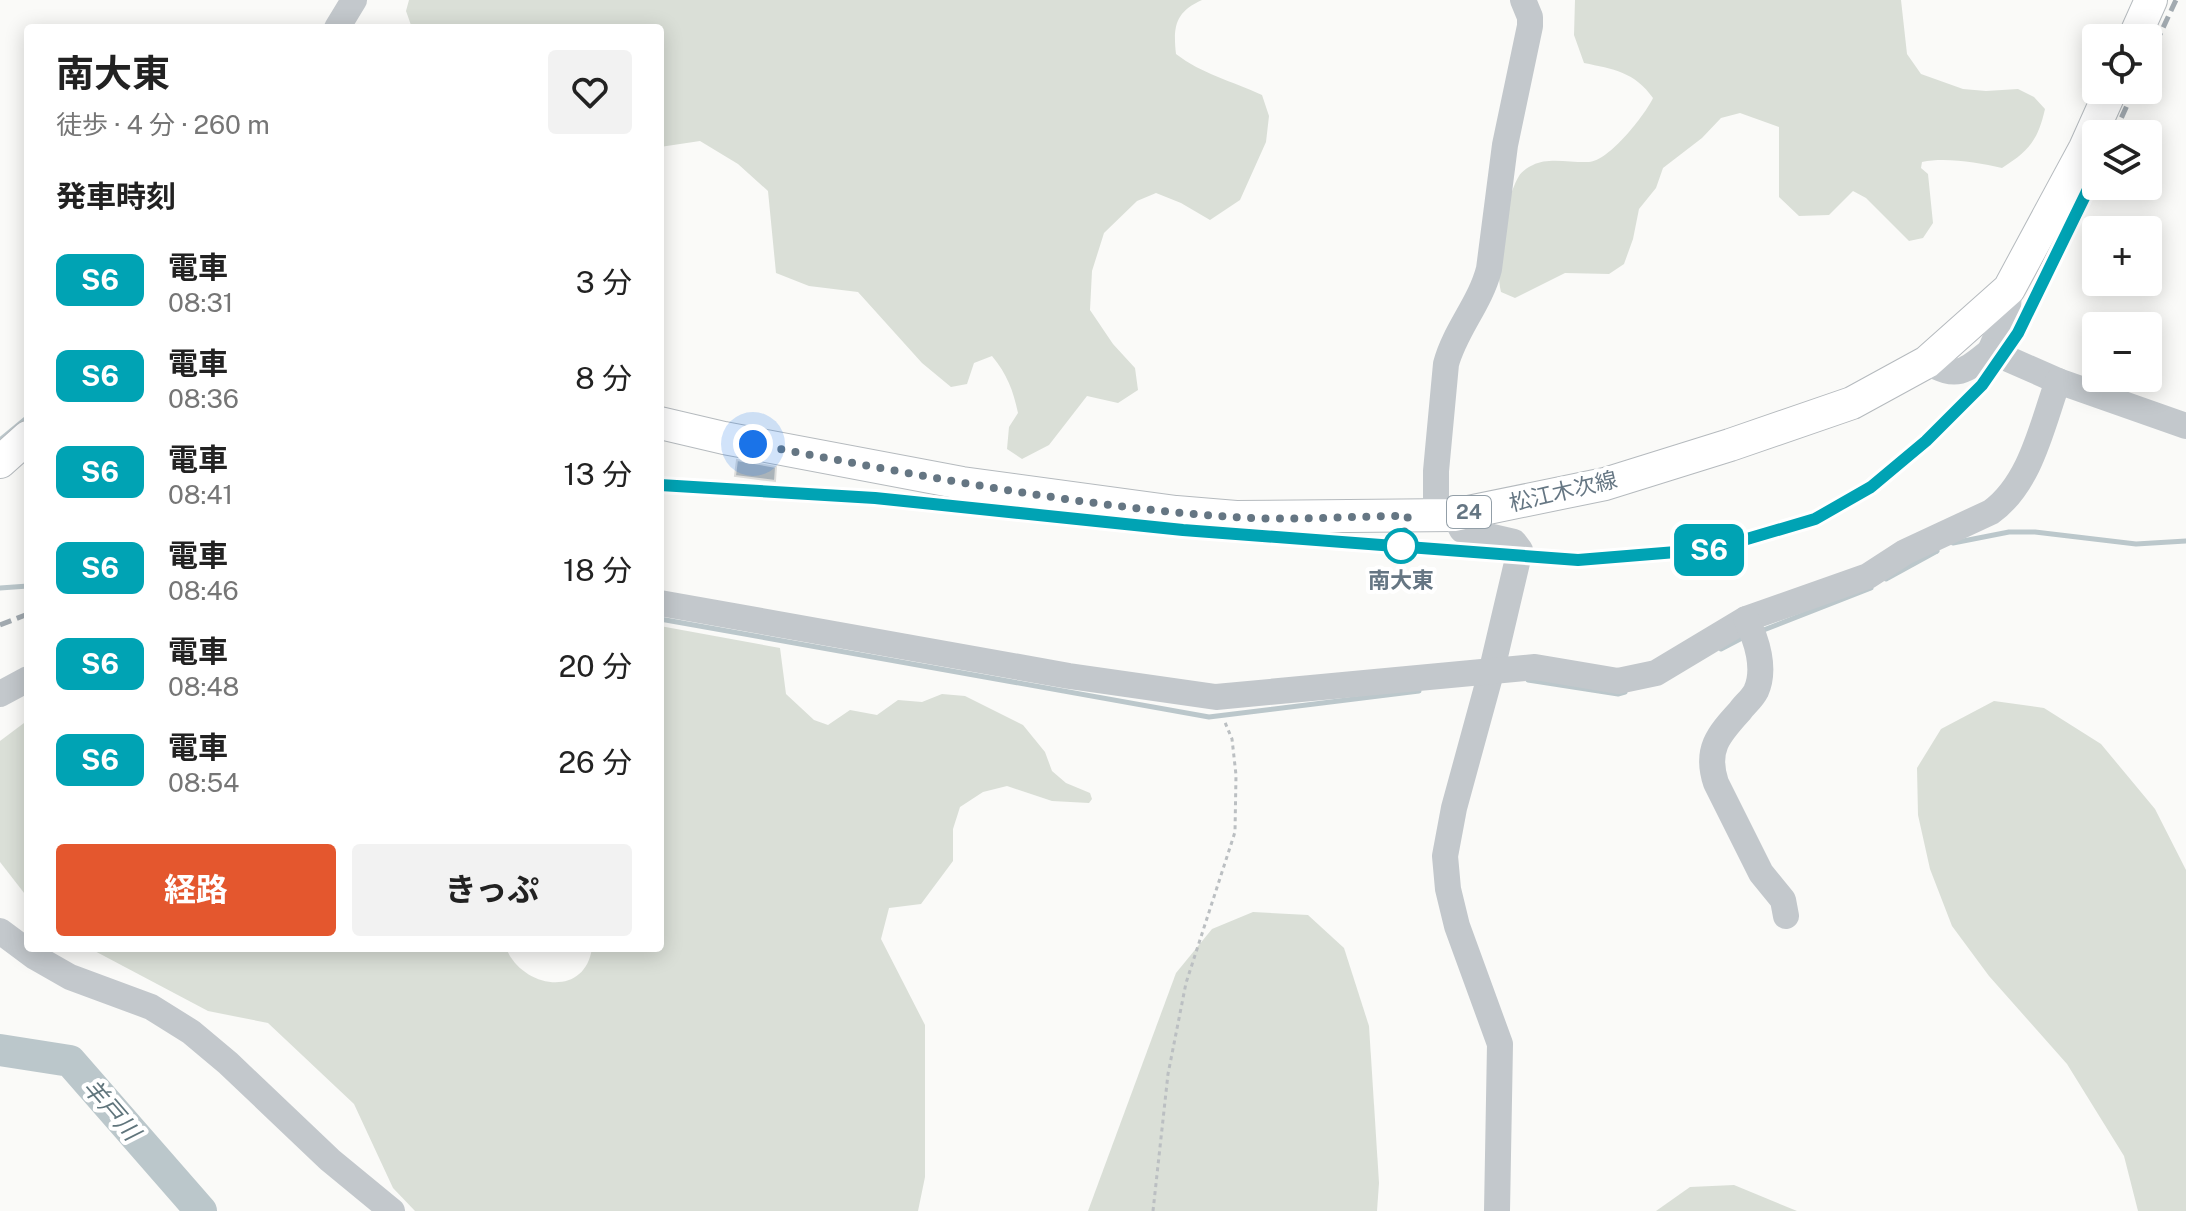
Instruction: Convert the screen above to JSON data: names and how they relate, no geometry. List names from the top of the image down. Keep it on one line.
{"streets":{"main road":["松江木次線","24"]},"water":["羊戸川"],"places":["南大東"],"page":{"on_map":"S6","map_buttons":["+","−"],"heading":[["南大東","徒歩 · 4 分 · 260 m"],"発車時刻"],"list":[{"mark":"S6","name":"電車","note":"08:31","value":"3 分"},{"mark":"S6","name":"電車","note":"08:36","value":"8 分"},{"mark":"S6","name":"電車","note":"08:41","value":"13 分"},{"mark":"S6","name":"電車","note":"08:46","value":"18 分"},{"mark":"S6","name":"電車","note":"08:48","value":"20 分"},{"mark":"S6","name":"電車","note":"08:54","value":"26 分"}],"buttons":["経路","きっぷ"]}}
